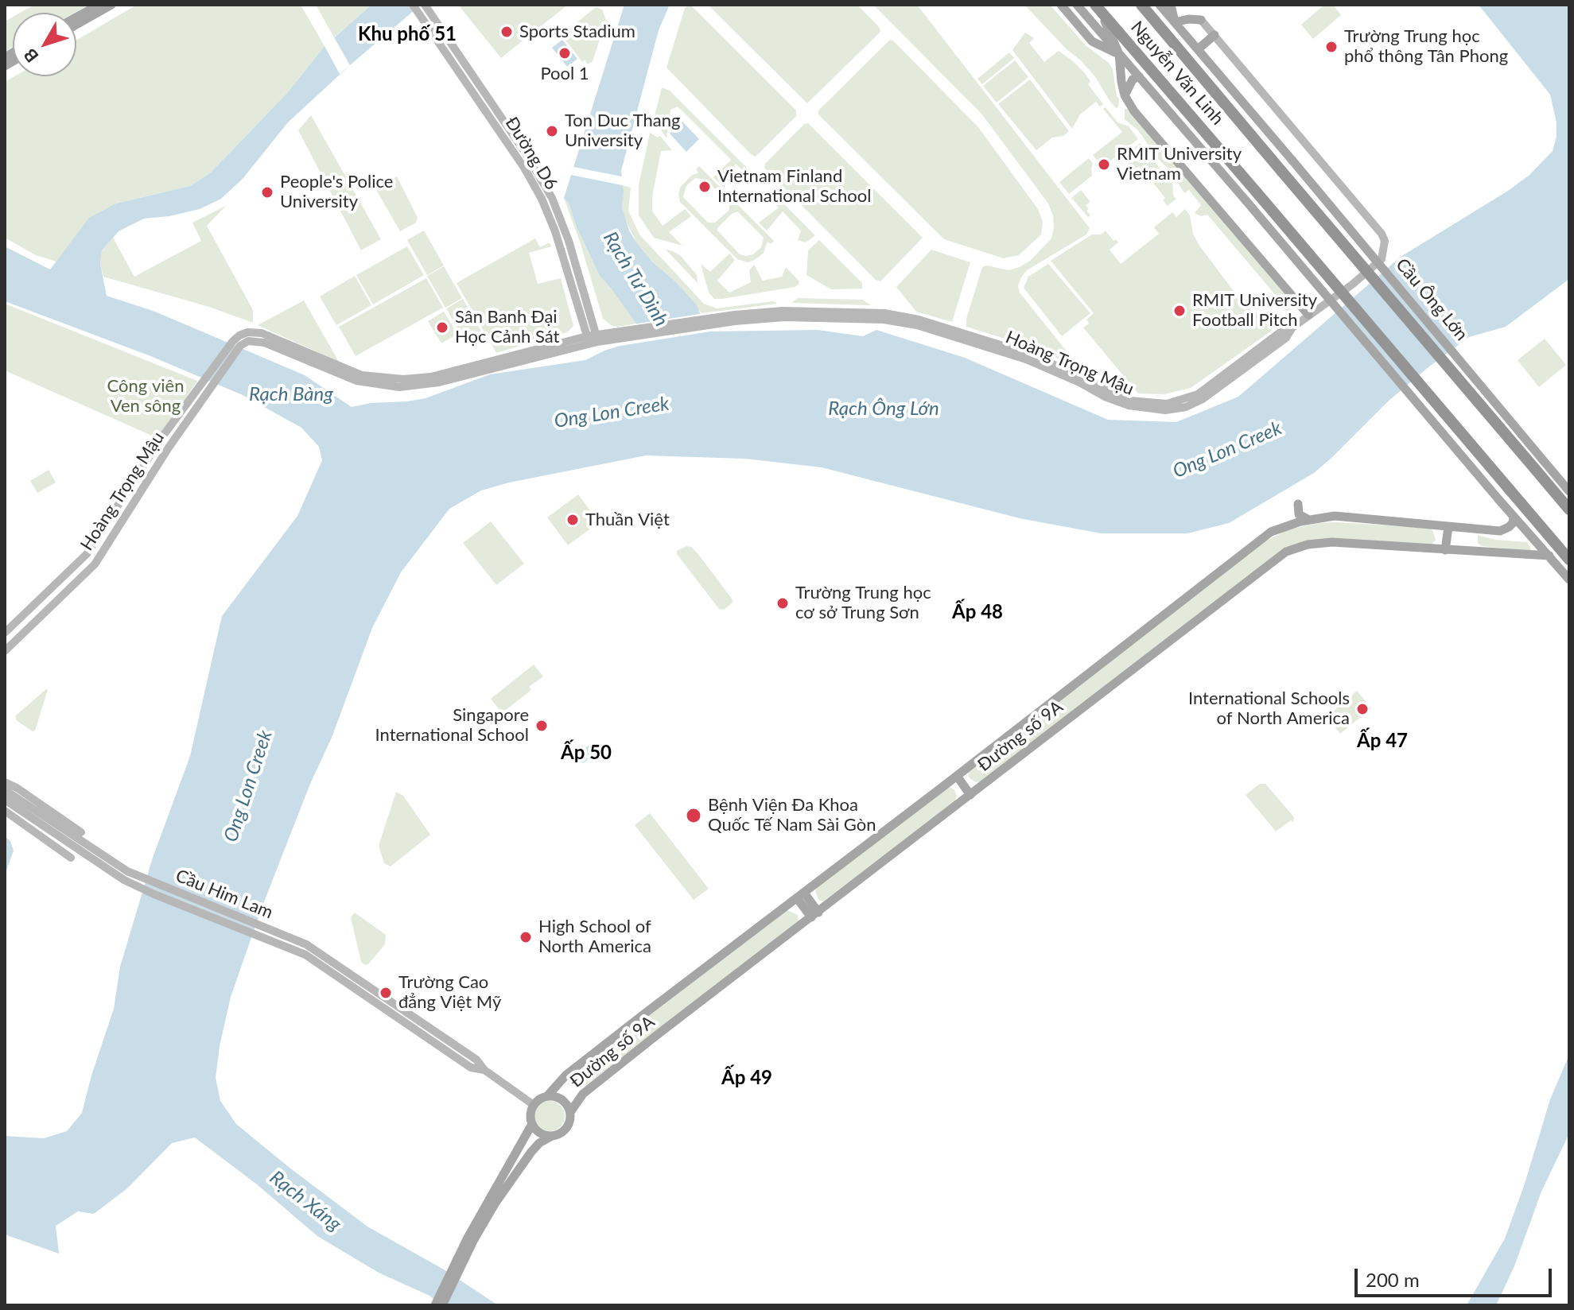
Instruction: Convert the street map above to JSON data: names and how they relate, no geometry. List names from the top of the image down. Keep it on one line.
{"streets":{"highway":["Nguyễn Văn Linh","Cầu Ông Lớn"],"main road":["Đường D6","Hoàng Trọng Mậu","Đường số 9A","Cầu Him Lam"]},"crossings":[["Nguyễn Văn Linh","Cầu Ông Lớn"],["Nguyễn Văn Linh","Đường số 9A"],["Đường D6","Hoàng Trọng Mậu"]],"districts":["Khu phố 51","Ấp 48","Ấp 47","Ấp 50","Ấp 49"],"water":["Rạch Tư Dinh","Rạch Bàng","Rạch Ông Lớn","Ong Lon Creek","Rạch Xáng"],"parks":["Công viên Ven sông"],"places":["Sports Stadium","Trường Trung học phổ thông Tân Phong","Pool 1","Ton Duc Thang University","RMIT University Vietnam","Vietnam Finland International School","People's Police University","RMIT University Football Pitch","Sân Banh Đại Học Cảnh Sát","Thuần Việt","Trường Trung học cơ sở Trung Sơn","International Schools of North America","Singapore International School","Bệnh Viện Đa Khoa Quốc Tế Nam Sài Gòn","High School of North America","Trường Cao đẳng Việt Mỹ"],"scale_bar":"200 m","north":"bottom left"}
